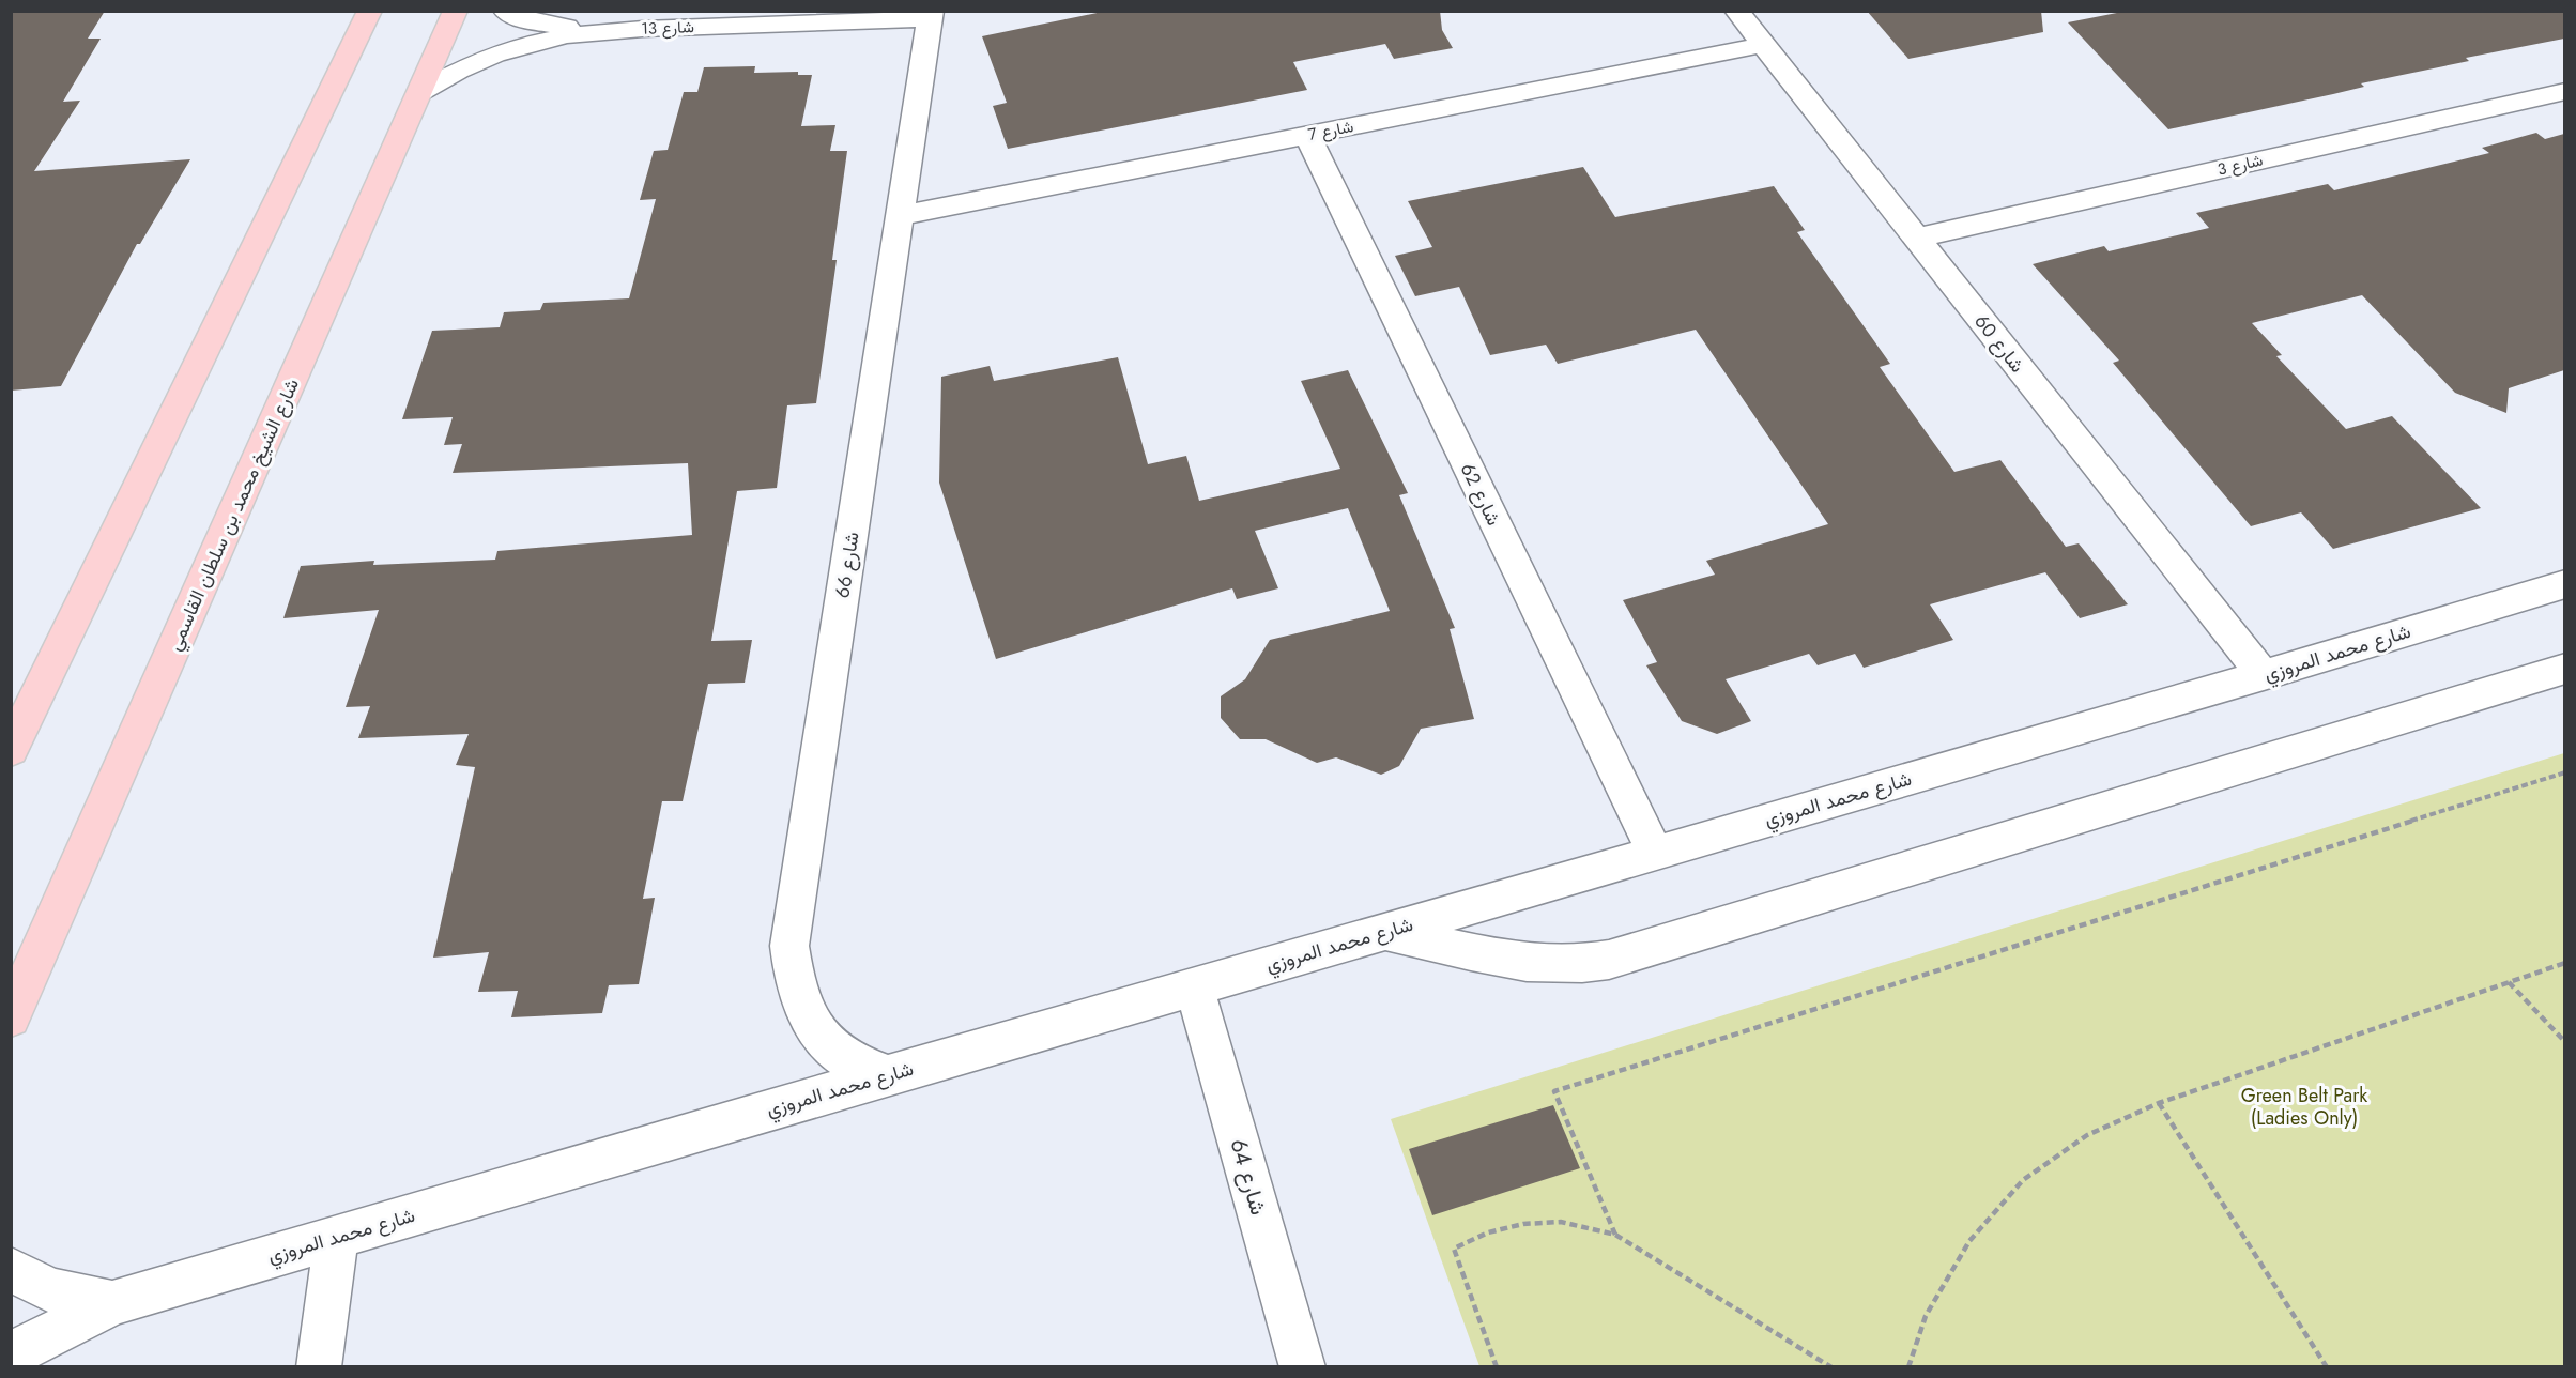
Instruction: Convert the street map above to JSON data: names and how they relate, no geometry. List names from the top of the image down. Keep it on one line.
{"streets":{"main road":["شارع الشيخ محمد بن سلطان القاسمي"],"street":["شارع 13","شارع 7","شارع 3","شارع 60","شارع 62","شارع 66","شارع محمد المروزي","شارع 64"]},"crossings":[["شارع 13","شارع الشيخ محمد بن سلطان القاسمي"],["شارع 13","شارع 66"],["شارع 7","شارع 60"],["شارع 7","شارع 62"],["شارع 7","شارع 66"],["شارع 3","شارع 60"],["شارع 60","شارع محمد المروزي"],["شارع 62","شارع محمد المروزي"],["شارع 66","شارع محمد المروزي"],["شارع محمد المروزي","شارع 64"]],"parks":["Green Belt Park (Ladies Only)"]}
